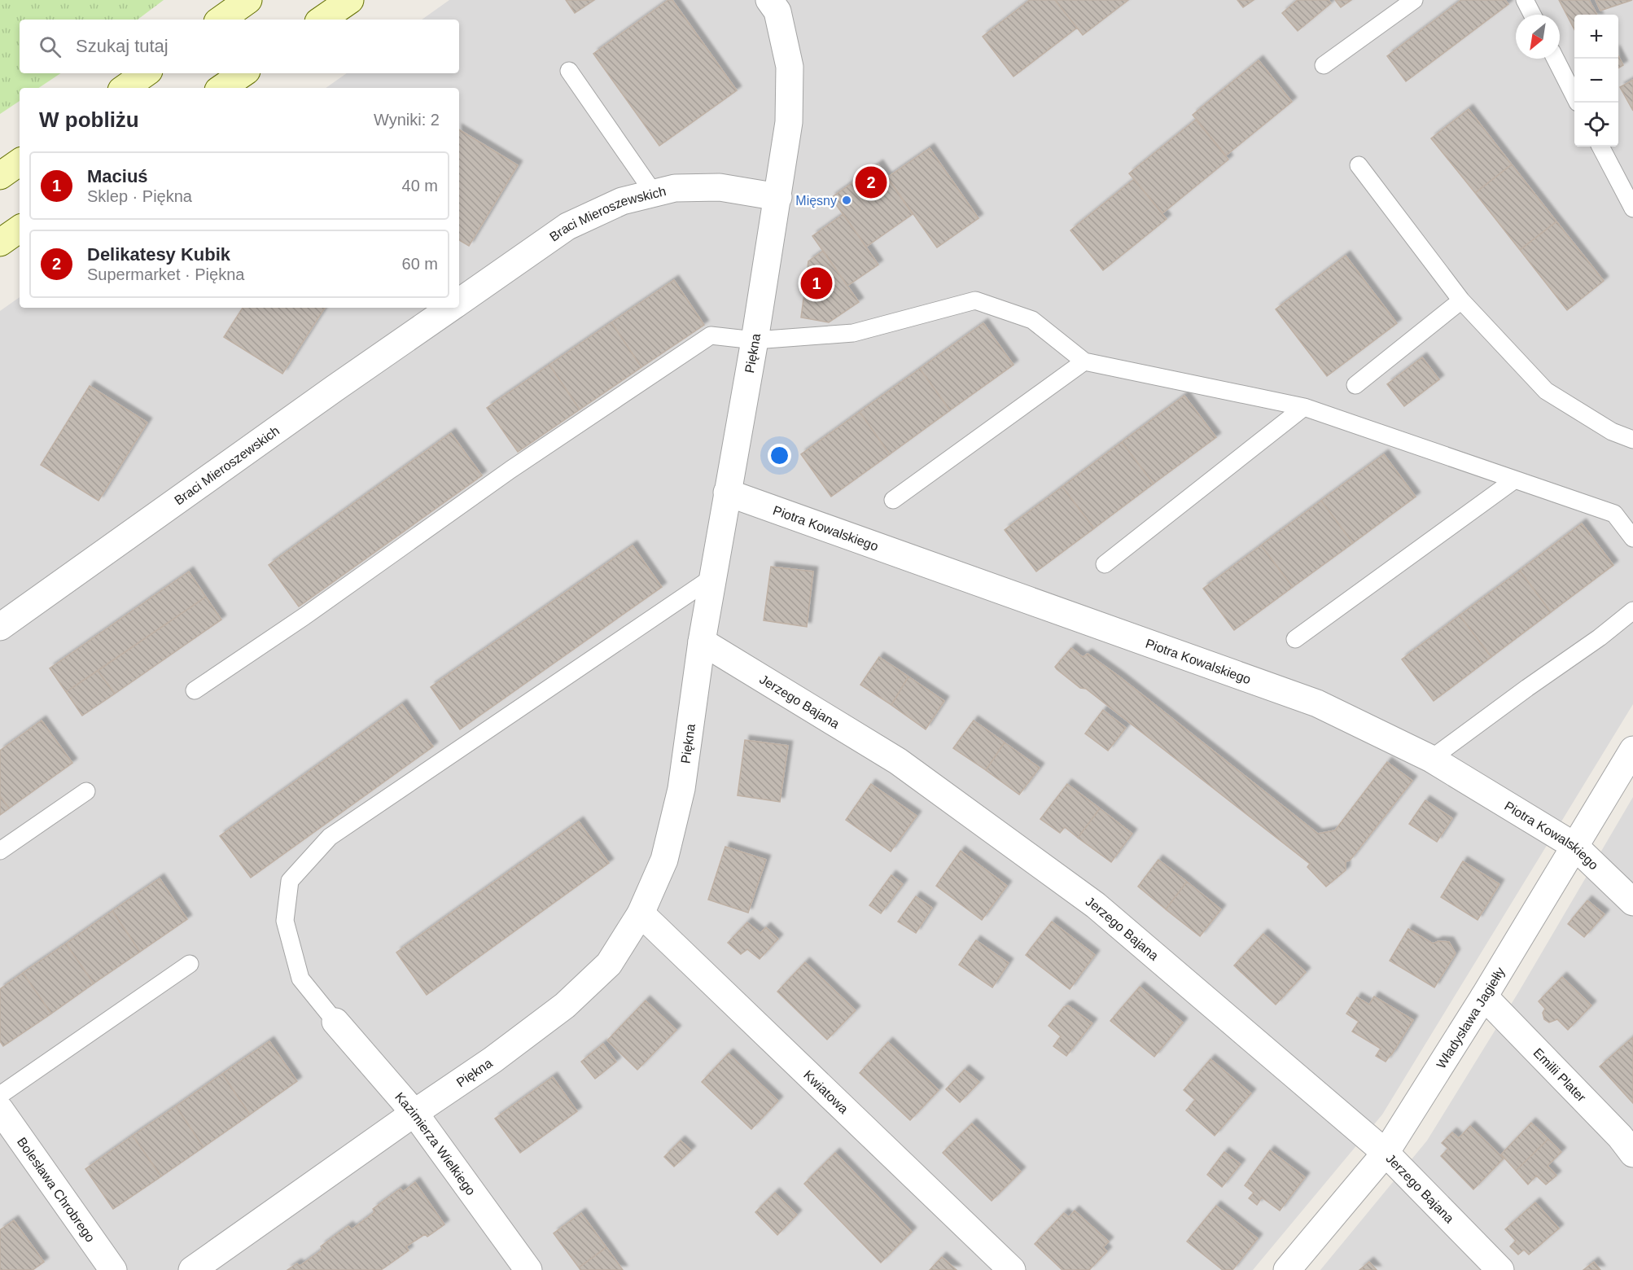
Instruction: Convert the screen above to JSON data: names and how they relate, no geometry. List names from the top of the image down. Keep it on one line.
{"streets":{"street":["Braci Mieroszewskich","Piękna","Piotra Kowalskiego","Jerzego Bajana","Władysława Jagiełły","Emilii Plater","Kwiatowa","Kazimierza Wielkiego","Bolesława Chrobrego"]},"crossings":[["Braci Mieroszewskich","Piękna"],["Piękna","Piotra Kowalskiego"],["Piękna","Jerzego Bajana"],["Piękna","Kwiatowa"],["Piękna","Kazimierza Wielkiego"],["Piotra Kowalskiego","Władysława Jagiełły"],["Jerzego Bajana","Władysława Jagiełły"],["Władysława Jagiełły","Emilii Plater"]],"places":["Mięsny"],"north":"bottom left","page":{"map_buttons":["+","−"],"search":"Szukaj tutaj","heading":["W pobliżu","Wyniki: 2"],"list":[{"mark":"1","name":"Maciuś","note":"Sklep · Piękna","value":"40 m"},{"mark":"2","name":"Delikatesy Kubik","note":"Supermarket · Piękna","value":"60 m"}],"pins":["2","1"]}}
